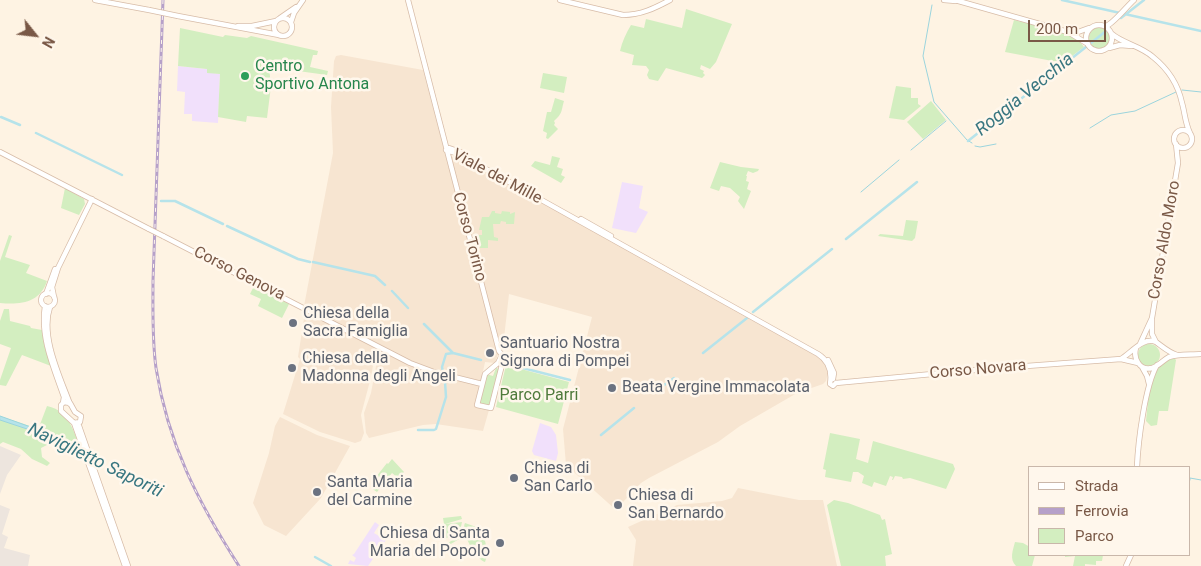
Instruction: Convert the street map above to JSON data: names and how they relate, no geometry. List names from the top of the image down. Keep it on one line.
{"streets":{"main road":["Viale dei Mille","Corso Torino","Corso Aldo Moro","Corso Genova","Corso Novara"]},"crossings":[["Viale dei Mille","Corso Torino"],["Viale dei Mille","Corso Novara"],["Corso Aldo Moro","Corso Novara"]],"water":["Roggia Vecchia","Naviglietto Saporiti"],"parks":["Parco Parri"],"places":["Centro Sportivo Antona","Chiesa della Sacra Famiglia","Santuario Nostra Signora di Pompei","Chiesa della Madonna degli Angeli","Beata Vergine Immacolata","Chiesa di San Carlo","Santa Maria del Carmine","Chiesa di San Bernardo","Chiesa di Santa Maria del Popolo"],"legend":["Strada","Ferrovia","Parco"],"scale_bar":"200 m","north":"bottom right"}
